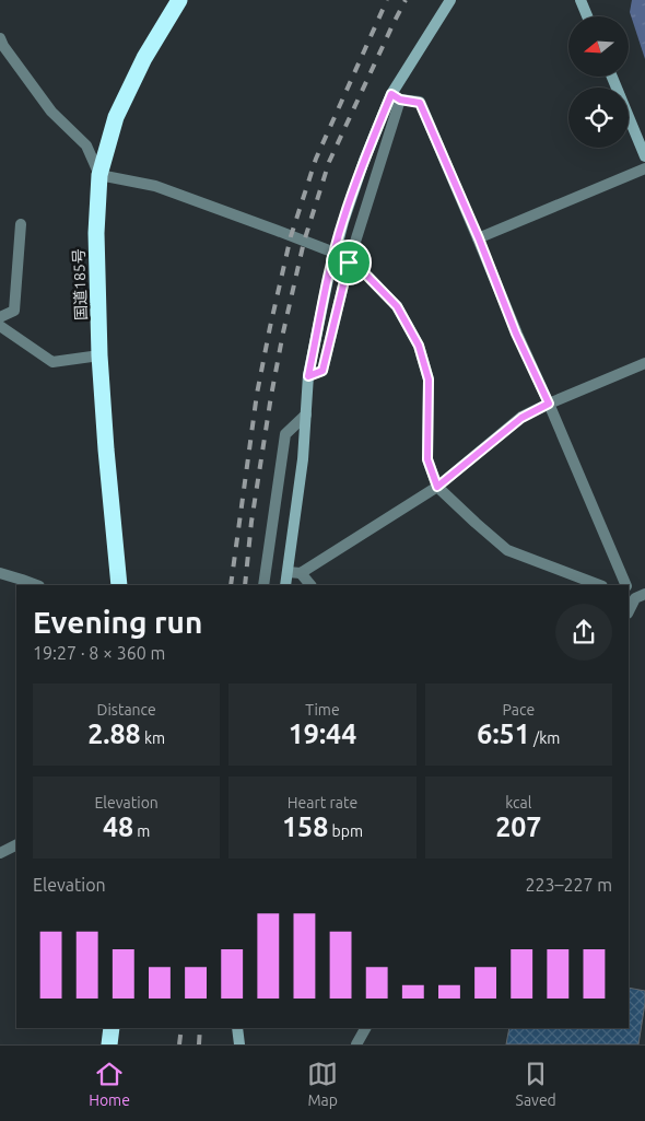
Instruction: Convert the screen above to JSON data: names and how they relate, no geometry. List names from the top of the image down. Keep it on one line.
{"streets":{"highway":["国道185号"]},"north":"left","page":{"heading":["Evening run","19:27 · 8 × 360 m"],"stats":[["Distance","2.88 km"],["Time","19:44"],["Pace","6:51 /km"],["Elevation","48 m"],["Heart rate","158 bpm"],["kcal","207"]],"chart":["Elevation","223–227 m"],"tabs":["Home","Map","Saved"]}}
